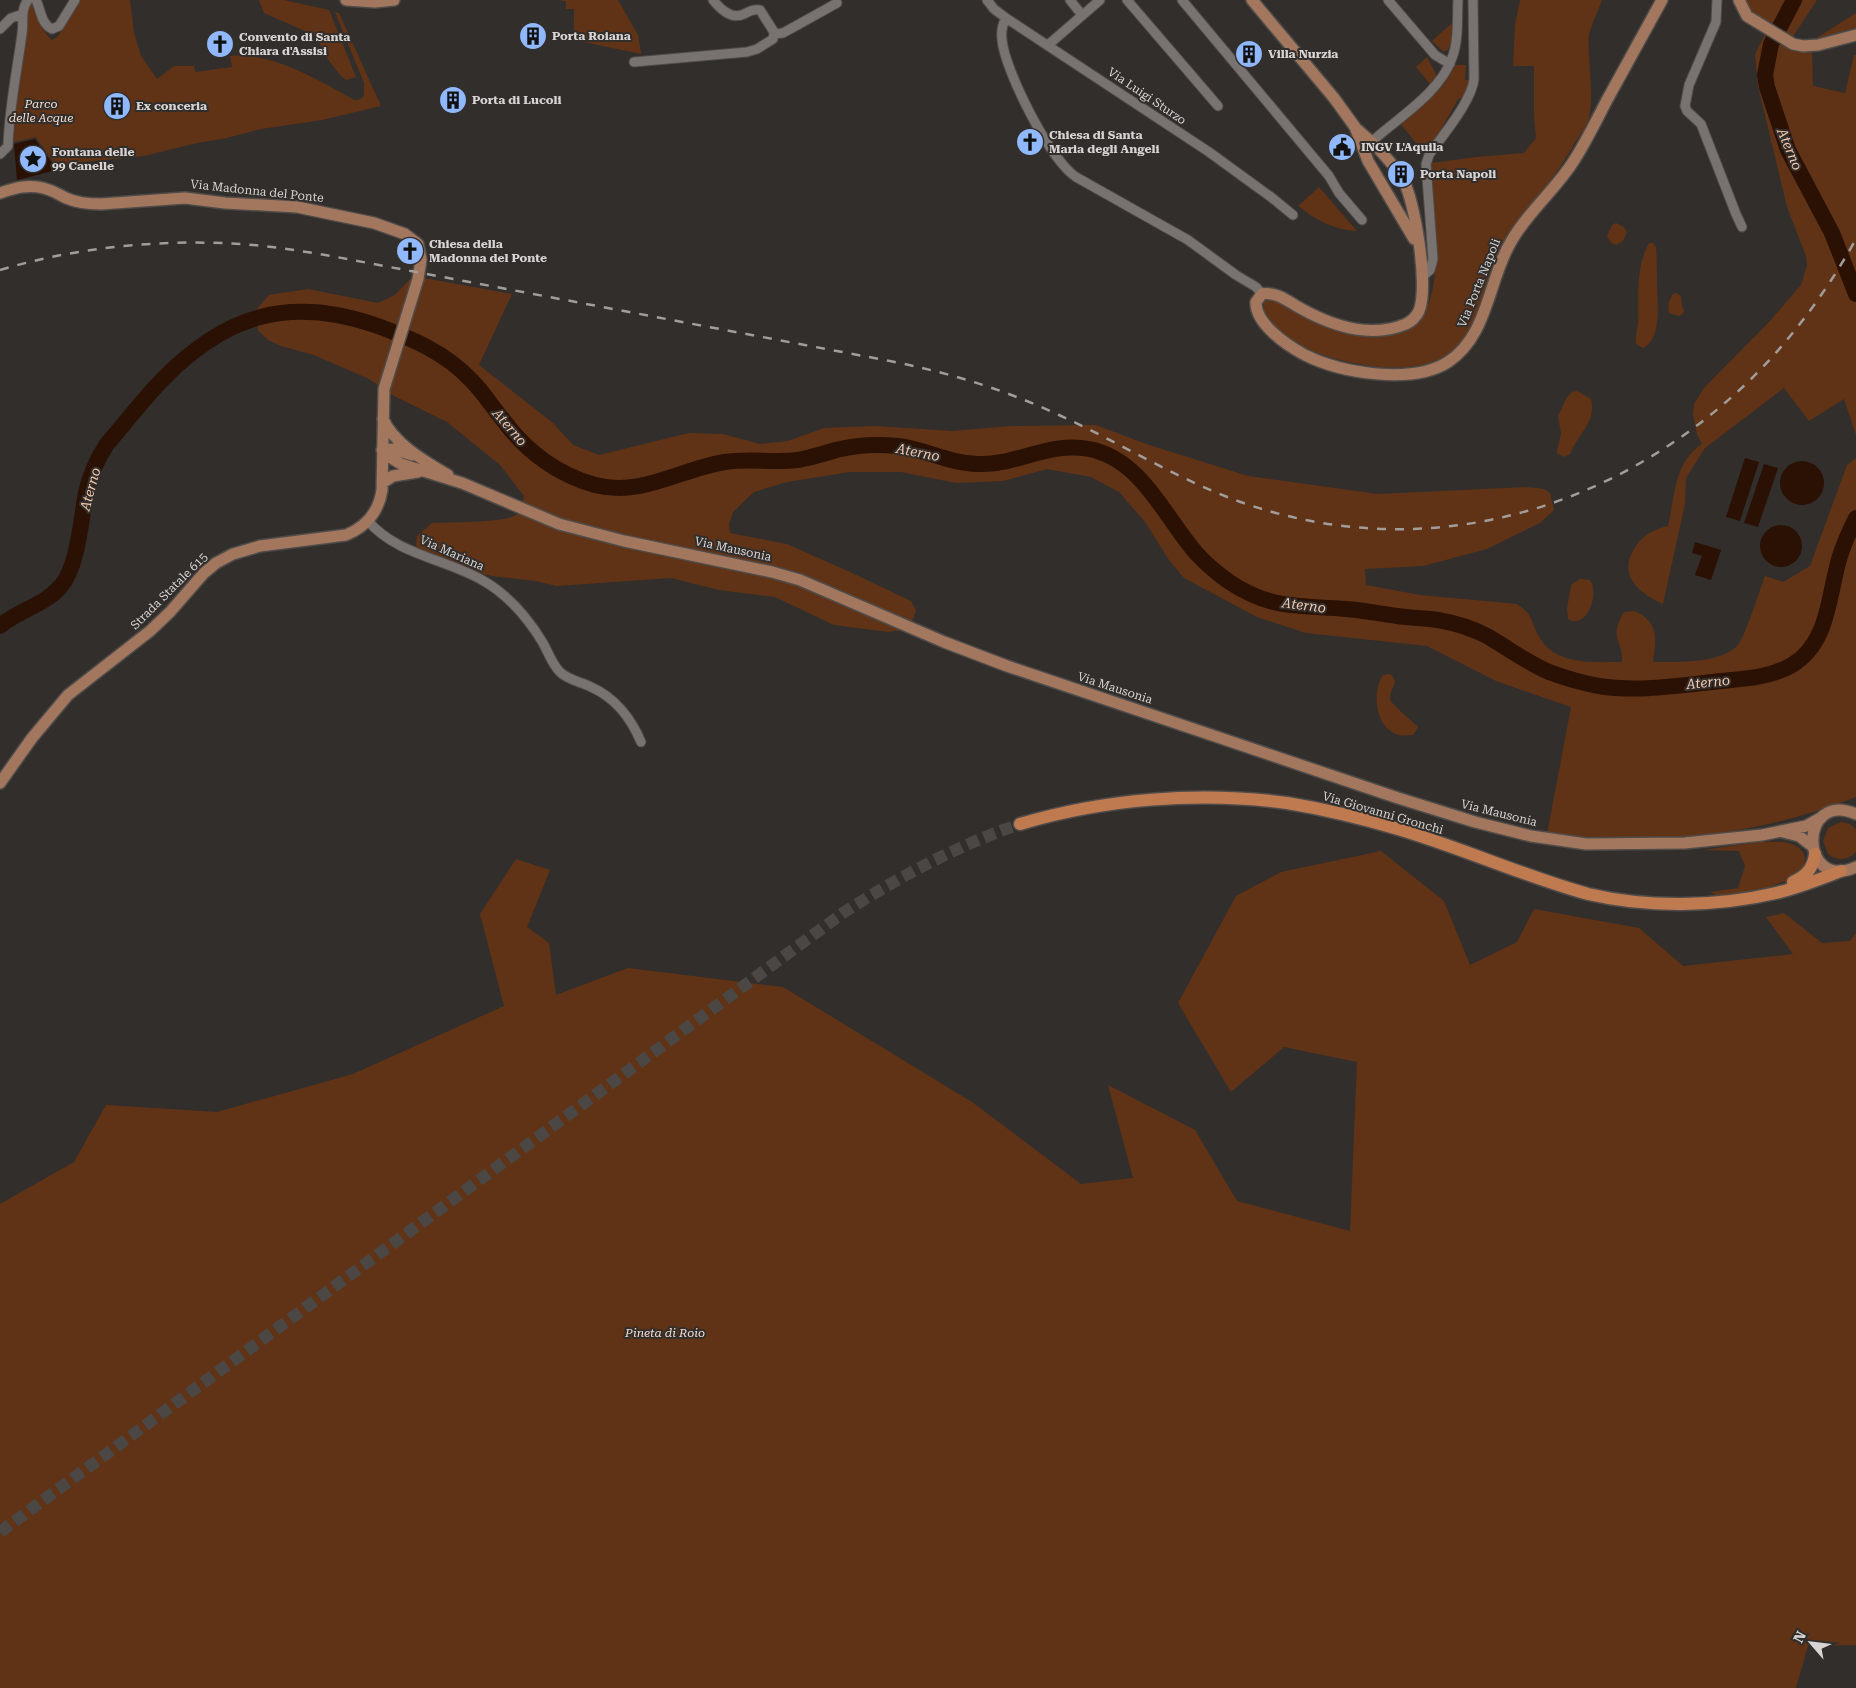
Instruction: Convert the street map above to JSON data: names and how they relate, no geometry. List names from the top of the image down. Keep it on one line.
{"streets":{"highway":["Via Giovanni Gronchi"],"main road":["Via Madonna del Ponte","Via Porta Napoli","Via Mausonia","Strada Statale 615"],"street":["Via Luigi Sturzo","Via Mariana"]},"crossings":[["Via Madonna del Ponte","Via Mausonia"],["Via Mausonia","Via Giovanni Gronchi"],["Via Mariana","Strada Statale 615"]],"water":["Aterno"],"parks":["Parco delle Acque","Pineta di Roio"],"places":{"building":["Porta Roiana","Villa Nurzia","Porta di Lucoli","Ex conceria","Porta Napoli"],"church":["Convento di Santa Chiara d'Assisi","Chiesa di Santa Maria degli Angeli","Chiesa della Madonna del Ponte"],"public building":["INGV L'Aquila"],"place":["Fontana delle 99 Canelle"]},"north":"top left"}
